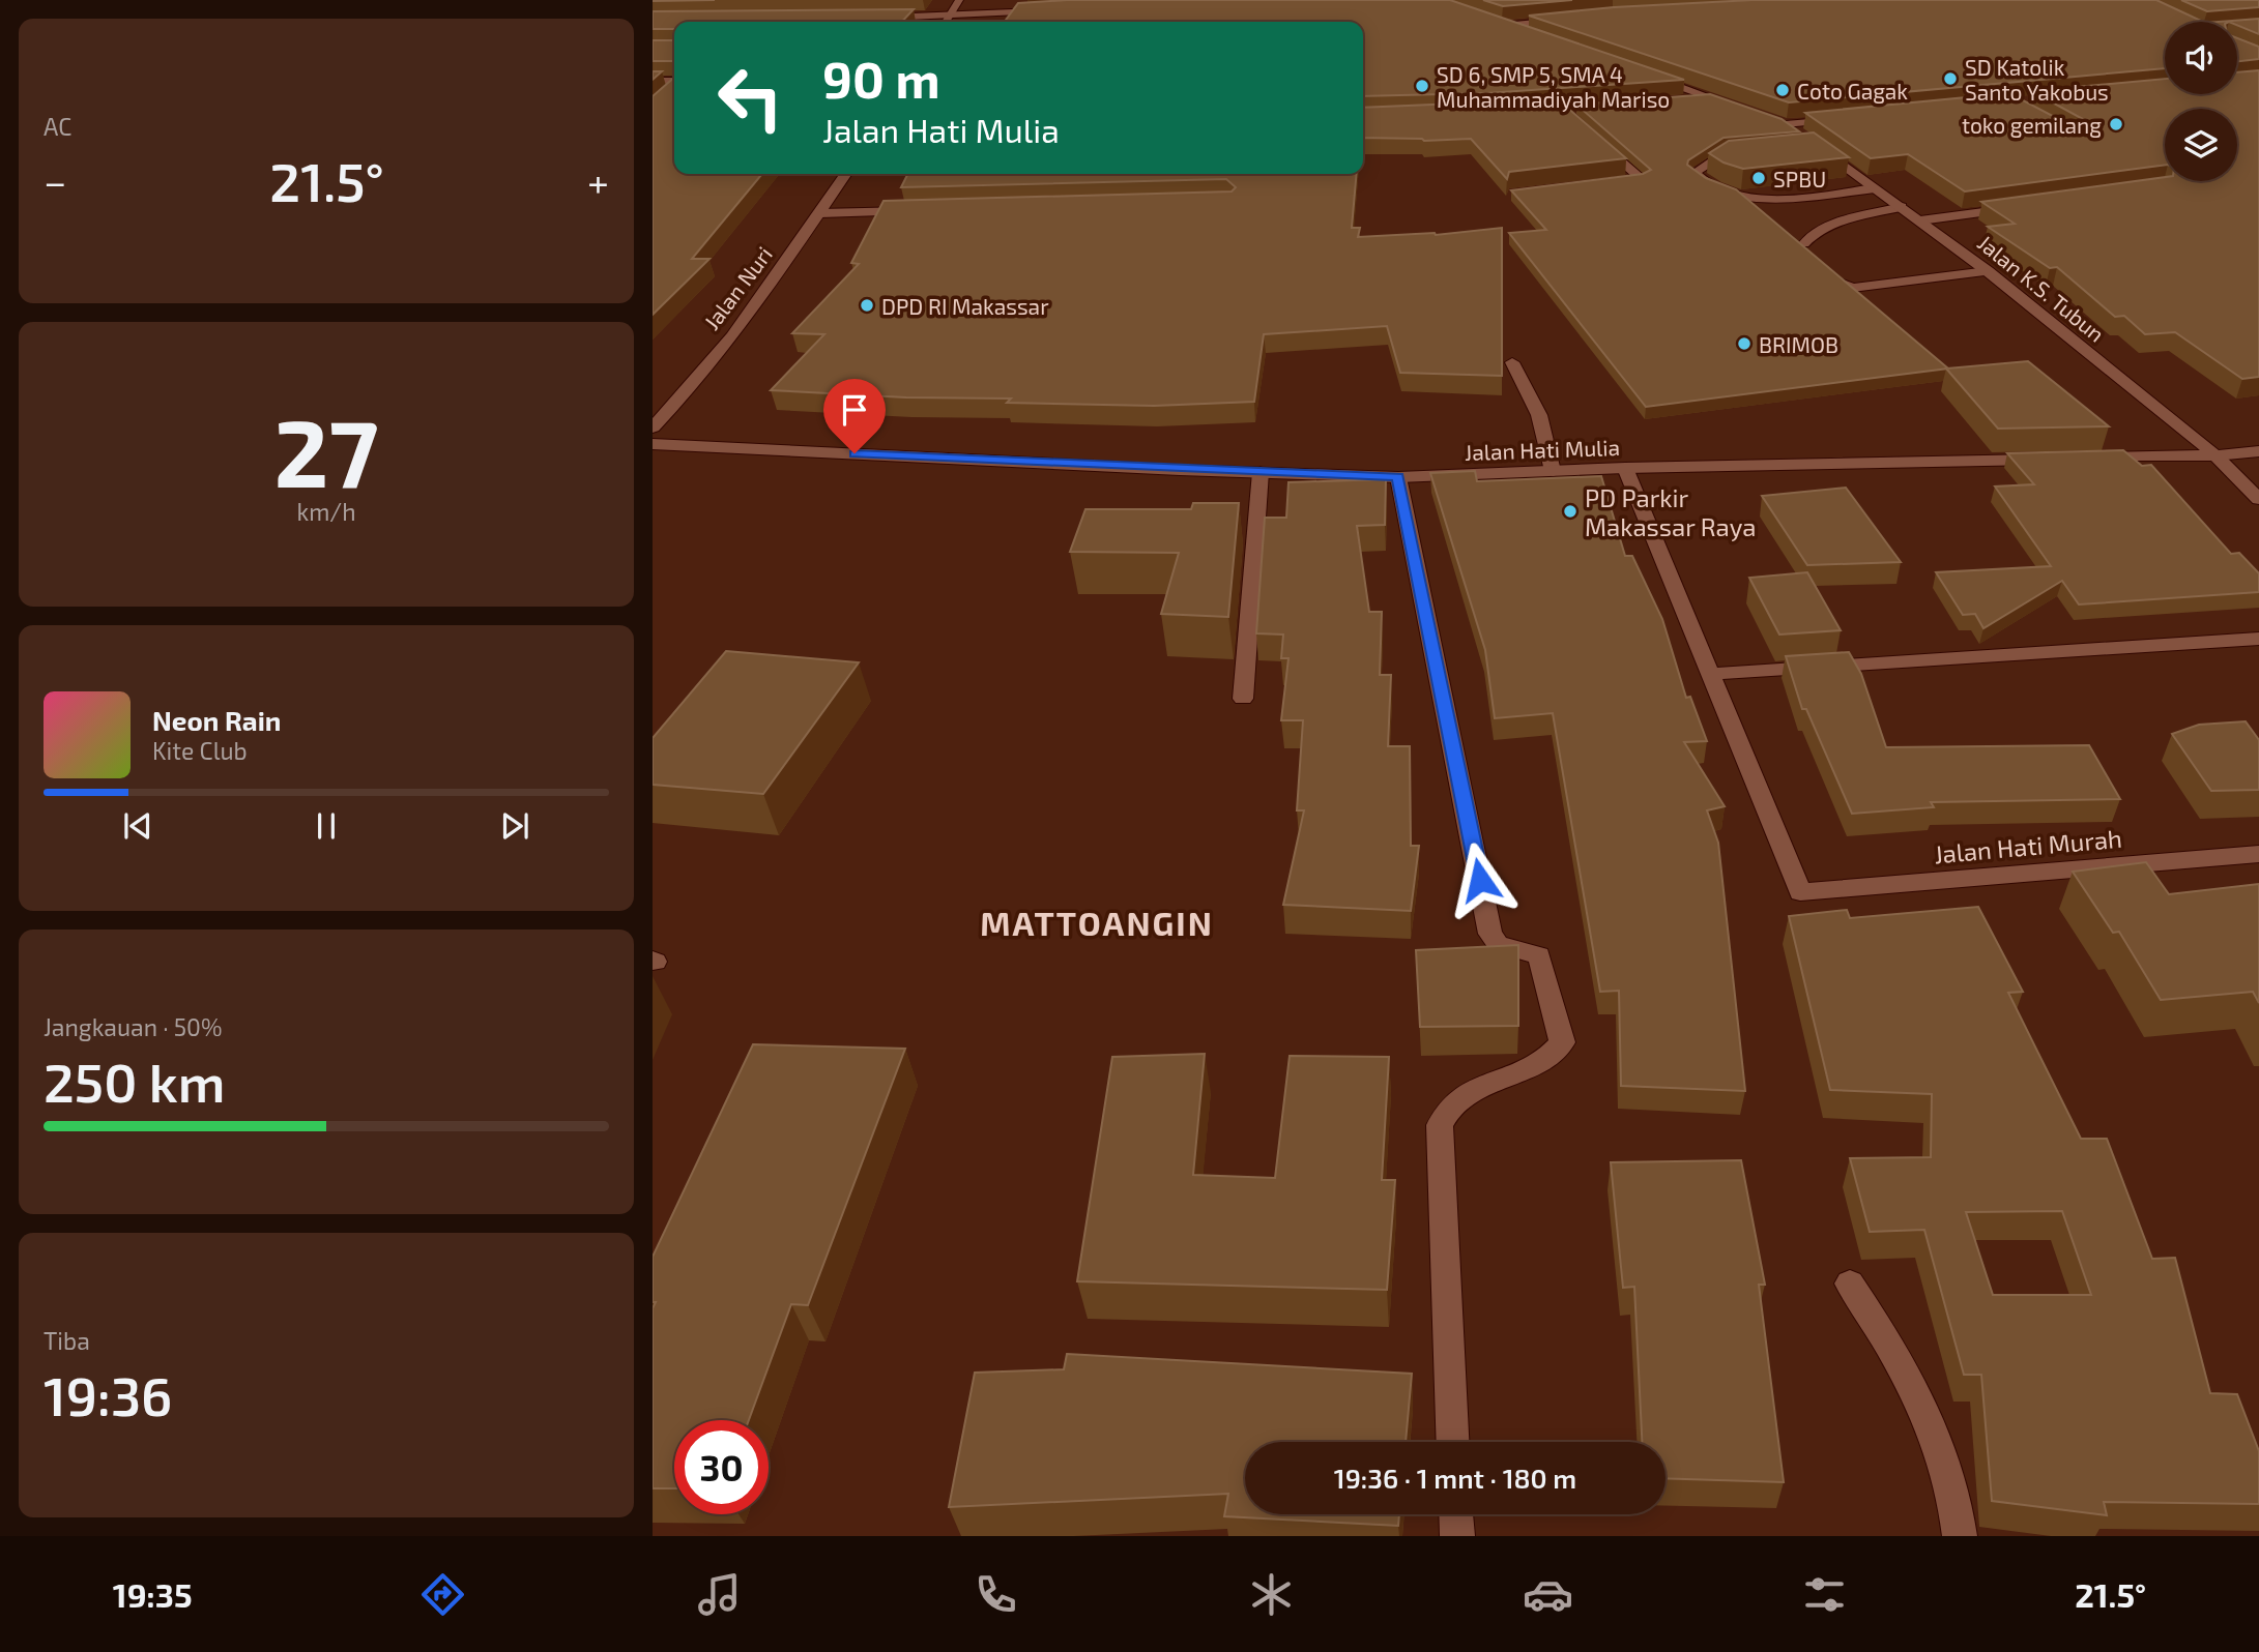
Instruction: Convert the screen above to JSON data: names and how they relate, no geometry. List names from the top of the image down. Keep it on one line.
{"streets":{"street":["Jalan Nuri","Jalan K.S. Tubun","Jalan Hati Mulia","Jalan Hati Murah"]},"districts":["MATTOANGIN"],"places":["SD Katolik Santo Yakobus","SD 6, SMP 5, SMA 4 Muhammadiyah Mariso","Coto Gagak","toko gemilang","SPBU","DPD RI Makassar","BRIMOB","PD Parkir Makassar Raya"],"page":{"tile":["AC",["27","km/h"],["Jangkauan · 50%","250 km"],["Tiba","19:36"]],"turn":["90 m","Jalan Hati Mulia"],"heat":["−","21.5°","+"],"song":["Neon Rain","Kite Club"],"limit":"30","trip":"19:36 · 1 mnt · 180 m","tabs":["19:35","21.5°"]}}
